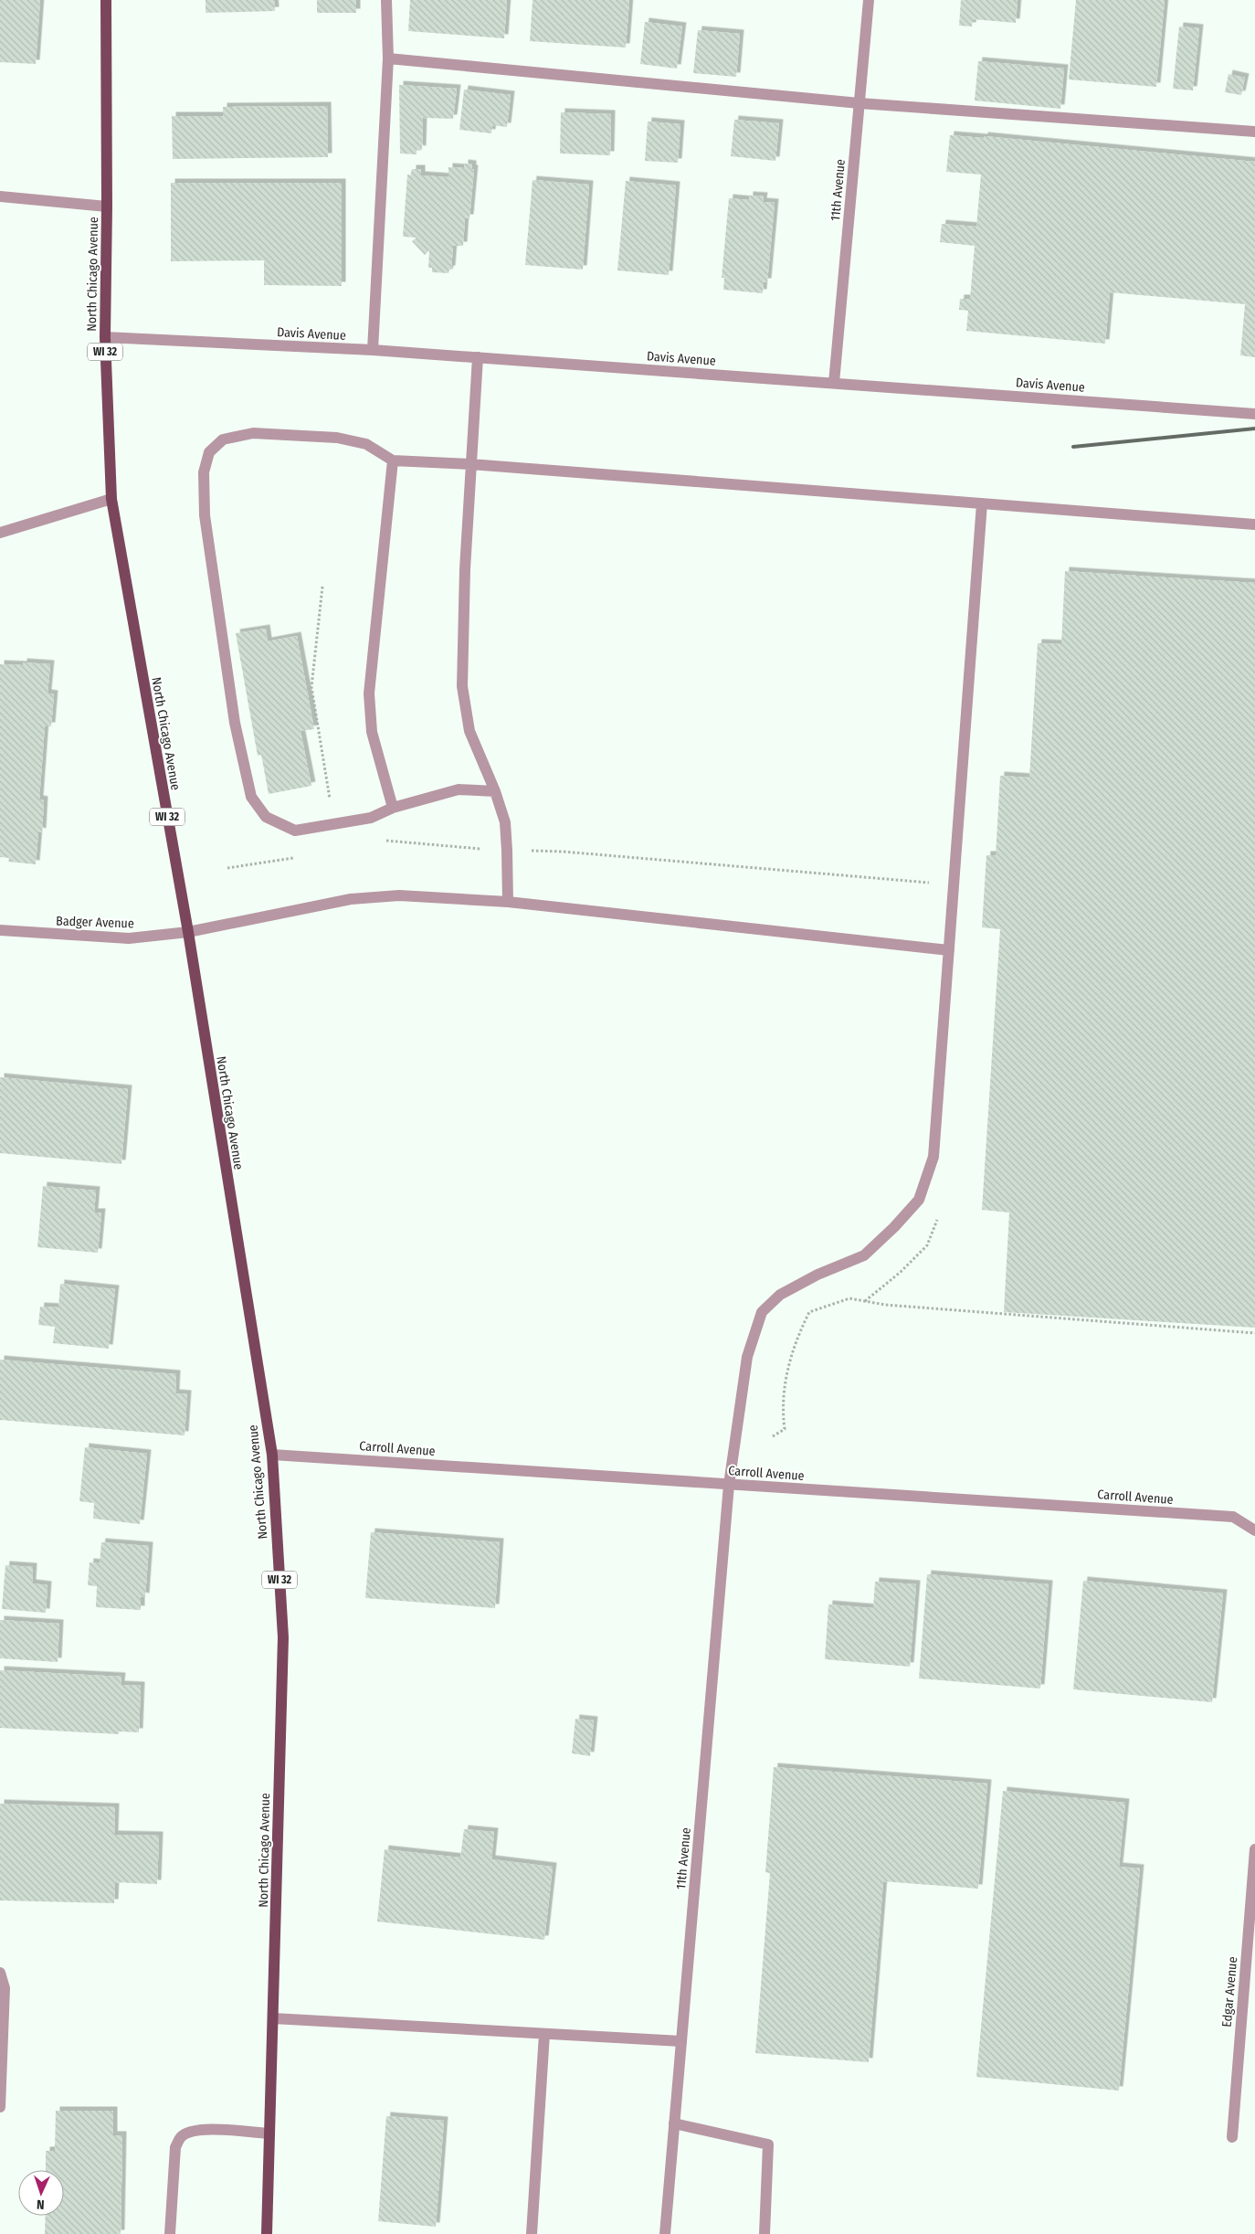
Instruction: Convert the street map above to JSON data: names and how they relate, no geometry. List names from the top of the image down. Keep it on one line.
{"streets":{"main road":["North Chicago Avenue","WI 32"],"street":["11th Avenue","Davis Avenue","Badger Avenue","Carroll Avenue","Edgar Avenue"]},"crossings":[["11th Avenue","Davis Avenue"],["11th Avenue","Badger Avenue"],["11th Avenue","Carroll Avenue"],["North Chicago Avenue","Davis Avenue"],["North Chicago Avenue","Badger Avenue"],["North Chicago Avenue","Carroll Avenue"]],"north":"bottom"}
